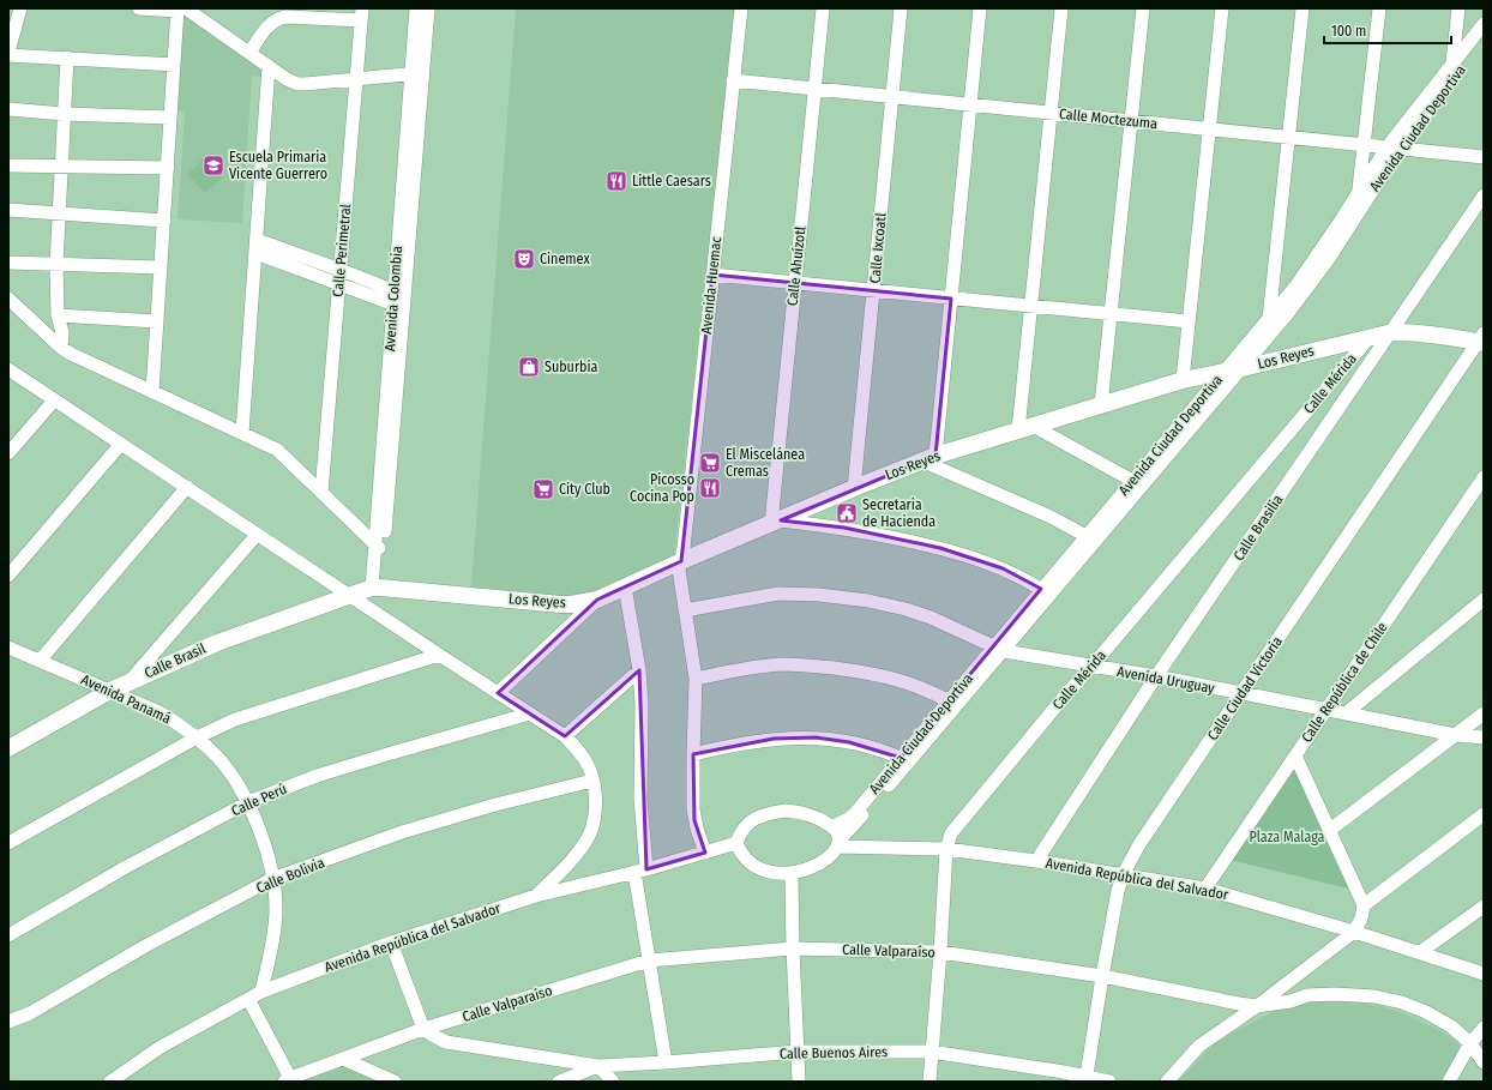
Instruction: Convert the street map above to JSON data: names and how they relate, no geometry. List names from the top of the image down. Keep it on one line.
{"streets":{"main road":["Los Reyes","Calle Brasil"],"street":["Calle Moctezuma","Avenida Ciudad Deportiva","Calle Ixcoatl","Calle Perimetral","Calle Ahuízotl","Avenida Huemac","Avenida Colombia","Calle Mérida","Calle Brasilia","Avenida Uruguay","Calle República de Chile","Calle Ciudad Victoria","Avenida Panamá","Calle Perú","Calle Bolivia","Avenida República del Salvador","Calle Valparaíso","Calle Buenos Aires"]},"crossings":[["Calle Moctezuma","Avenida Ciudad Deportiva"],["Calle Moctezuma","Calle Ixcoatl"],["Calle Moctezuma","Calle Ahuízotl"],["Calle Moctezuma","Avenida Huemac"],["Avenida Ciudad Deportiva","Los Reyes"],["Avenida Ciudad Deportiva","Avenida Uruguay"],["Avenida Ciudad Deportiva","Avenida República del Salvador"],["Calle Ixcoatl","Los Reyes"],["Calle Ahuízotl","Los Reyes"],["Avenida Huemac","Los Reyes"],["Avenida Huemac","Avenida Uruguay"],["Avenida Huemac","Avenida República del Salvador"],["Avenida Colombia","Los Reyes"],["Los Reyes","Calle Mérida"],["Los Reyes","Calle Brasilia"],["Los Reyes","Calle Brasil"],["Los Reyes","Calle Ciudad Victoria"],["Calle Mérida","Avenida Uruguay"],["Calle Mérida","Avenida República del Salvador"],["Calle Mérida","Calle Valparaíso"],["Calle Mérida","Calle Buenos Aires"],["Calle Brasilia","Avenida Uruguay"],["Calle Brasilia","Avenida República del Salvador"],["Calle Brasil","Avenida Panamá"],["Avenida Uruguay","Calle República de Chile"],["Avenida Uruguay","Calle Ciudad Victoria"],["Calle República de Chile","Avenida República del Salvador"],["Calle Ciudad Victoria","Avenida República del Salvador"],["Calle Ciudad Victoria","Calle Valparaíso"],["Calle Ciudad Victoria","Calle Buenos Aires"],["Avenida Panamá","Calle Perú"],["Avenida Panamá","Calle Bolivia"],["Avenida Panamá","Avenida República del Salvador"]],"parks":["Plaza Malaga"],"places":{"school or university":["Escuela Primaria Vicente Guerrero"],"restaurant":["Little Caesars","Picosso Cocina Pop"],"theatre":["Cinemex"],"shop":["Suburbia"],"supermarket":["El Miscelánea Cremas","City Club"],"public building":["Secretaria de Hacienda"]},"scale_bar":"100 m"}
